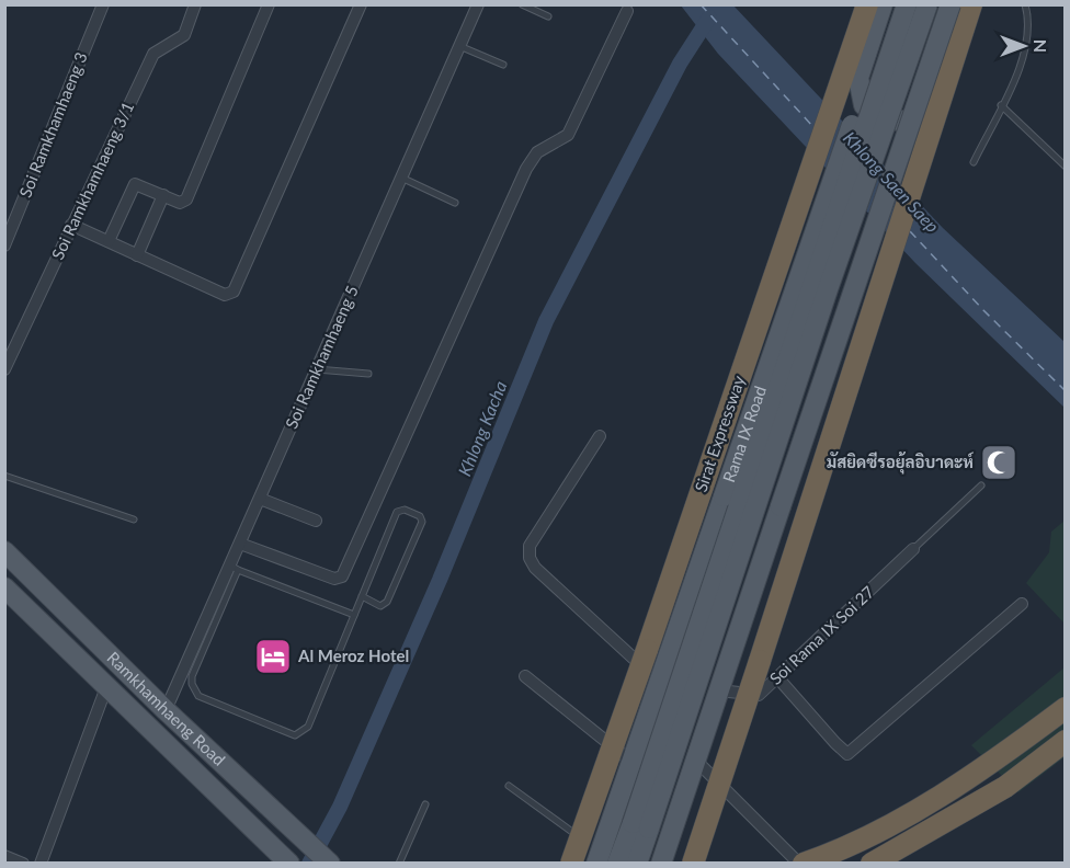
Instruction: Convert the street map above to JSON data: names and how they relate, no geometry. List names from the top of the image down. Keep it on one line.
{"streets":{"highway":["Sirat Expressway"],"main road":["Rama IX Road","Ramkhamhaeng Road"],"street":["Soi Ramkhamhaeng 3","Soi Ramkhamhaeng 3/1","Soi Ramkhamhaeng 5","Soi Rama IX Soi 27"]},"crossings":[["Soi Ramkhamhaeng 5","Ramkhamhaeng Road"]],"water":["Khlong Saen Saep","Khlong Kacha"],"places":{"mosque":["มัสยิดซีรอยุ้ลอิบาดะห์"],"hotel":["Al Meroz Hotel"]},"north":"right"}
